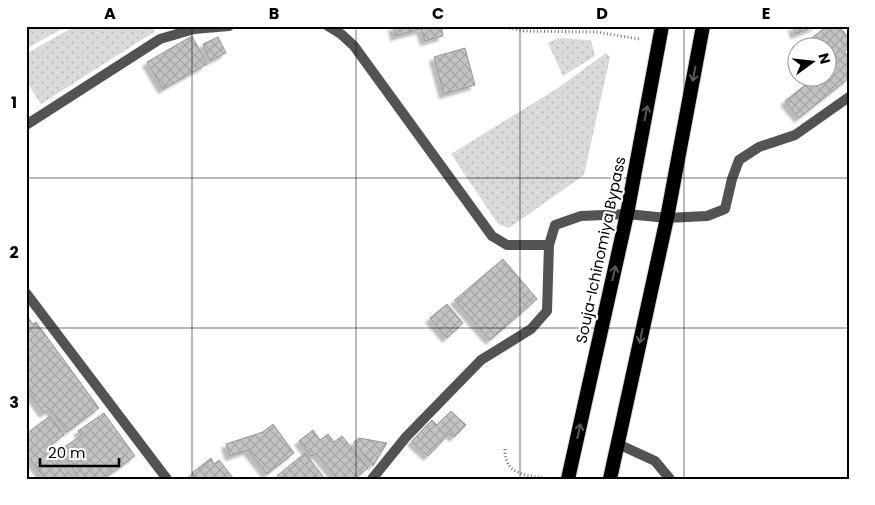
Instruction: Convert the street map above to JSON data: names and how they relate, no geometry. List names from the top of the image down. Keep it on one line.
{"streets":{"highway":["Souja-Ichinomiya Bypass"]},"scale_bar":"20 m","north":"right","grid":{"columns":["A","B","C","D","E"],"rows":["1","2","3"]}}
